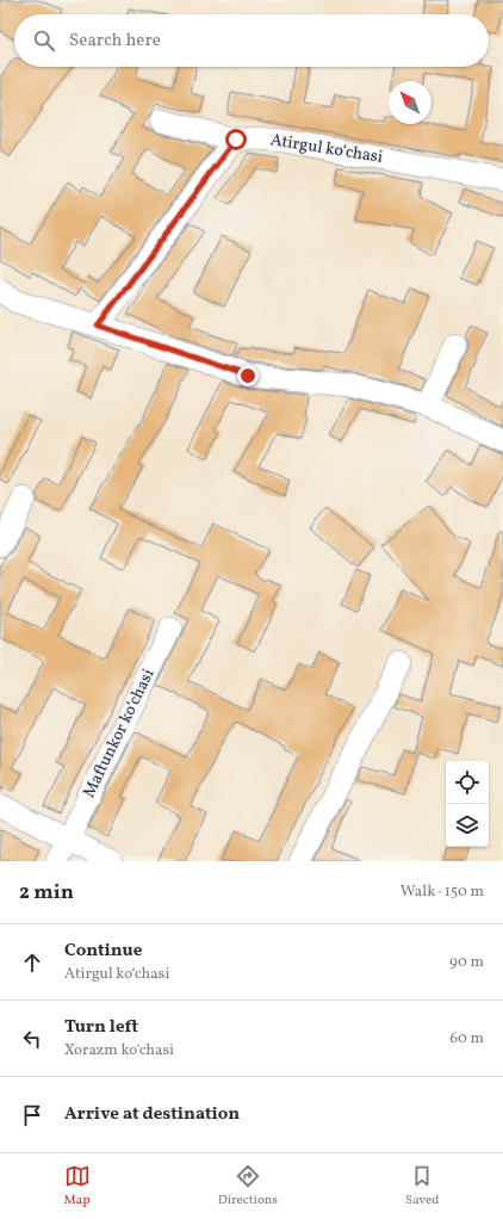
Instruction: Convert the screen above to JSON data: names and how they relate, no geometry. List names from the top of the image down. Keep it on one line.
{"streets":{"street":["Atirgul koʻchasi","Maftunkor koʻchasi"]},"north":"top left","page":{"search":"Search here","heading":["2 min","Walk · 150 m"],"list":[["Continue","Atirgul koʻchasi","90 m"],["Turn left","Xorazm ko'chasi","60 m"],"Arrive at destination"],"nav":["Map","Directions","Saved"]}}
